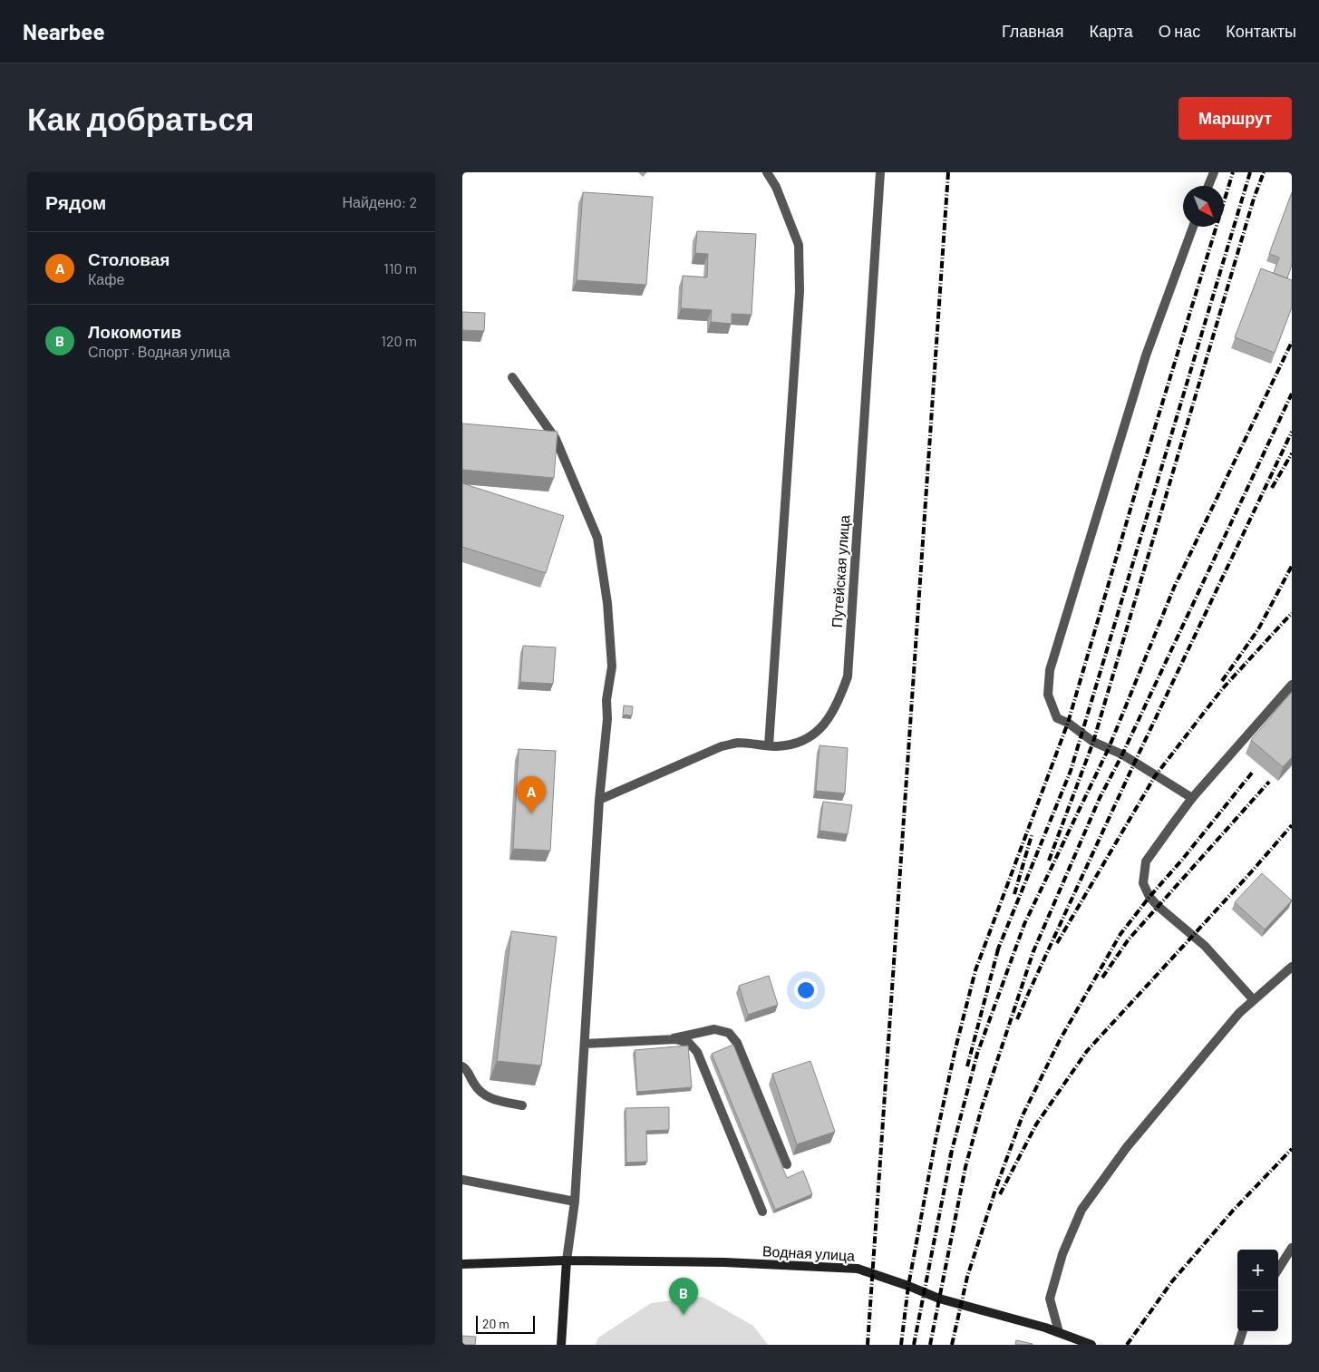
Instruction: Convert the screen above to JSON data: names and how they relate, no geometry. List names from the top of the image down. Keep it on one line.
{"streets":{"street":["Путейская улица","Водная улица"]},"scale_bar":"20 m","north":"bottom right","page":{"header":"Nearbee","nav":["Главная","Карта","О нас","Контакты"],"buttons":"Маршрут","title":"Как добраться","heading":["Рядом","Найдено: 2"],"list":[{"mark":"A","name":"Столовая","note":"Кафе","value":"110 m"},{"mark":"B","name":"Локомотив","note":"Спорт · Водная улица","value":"120 m"}],"pins":["A","B"],"map_buttons":["+","−"],"scale":"20 m"}}
